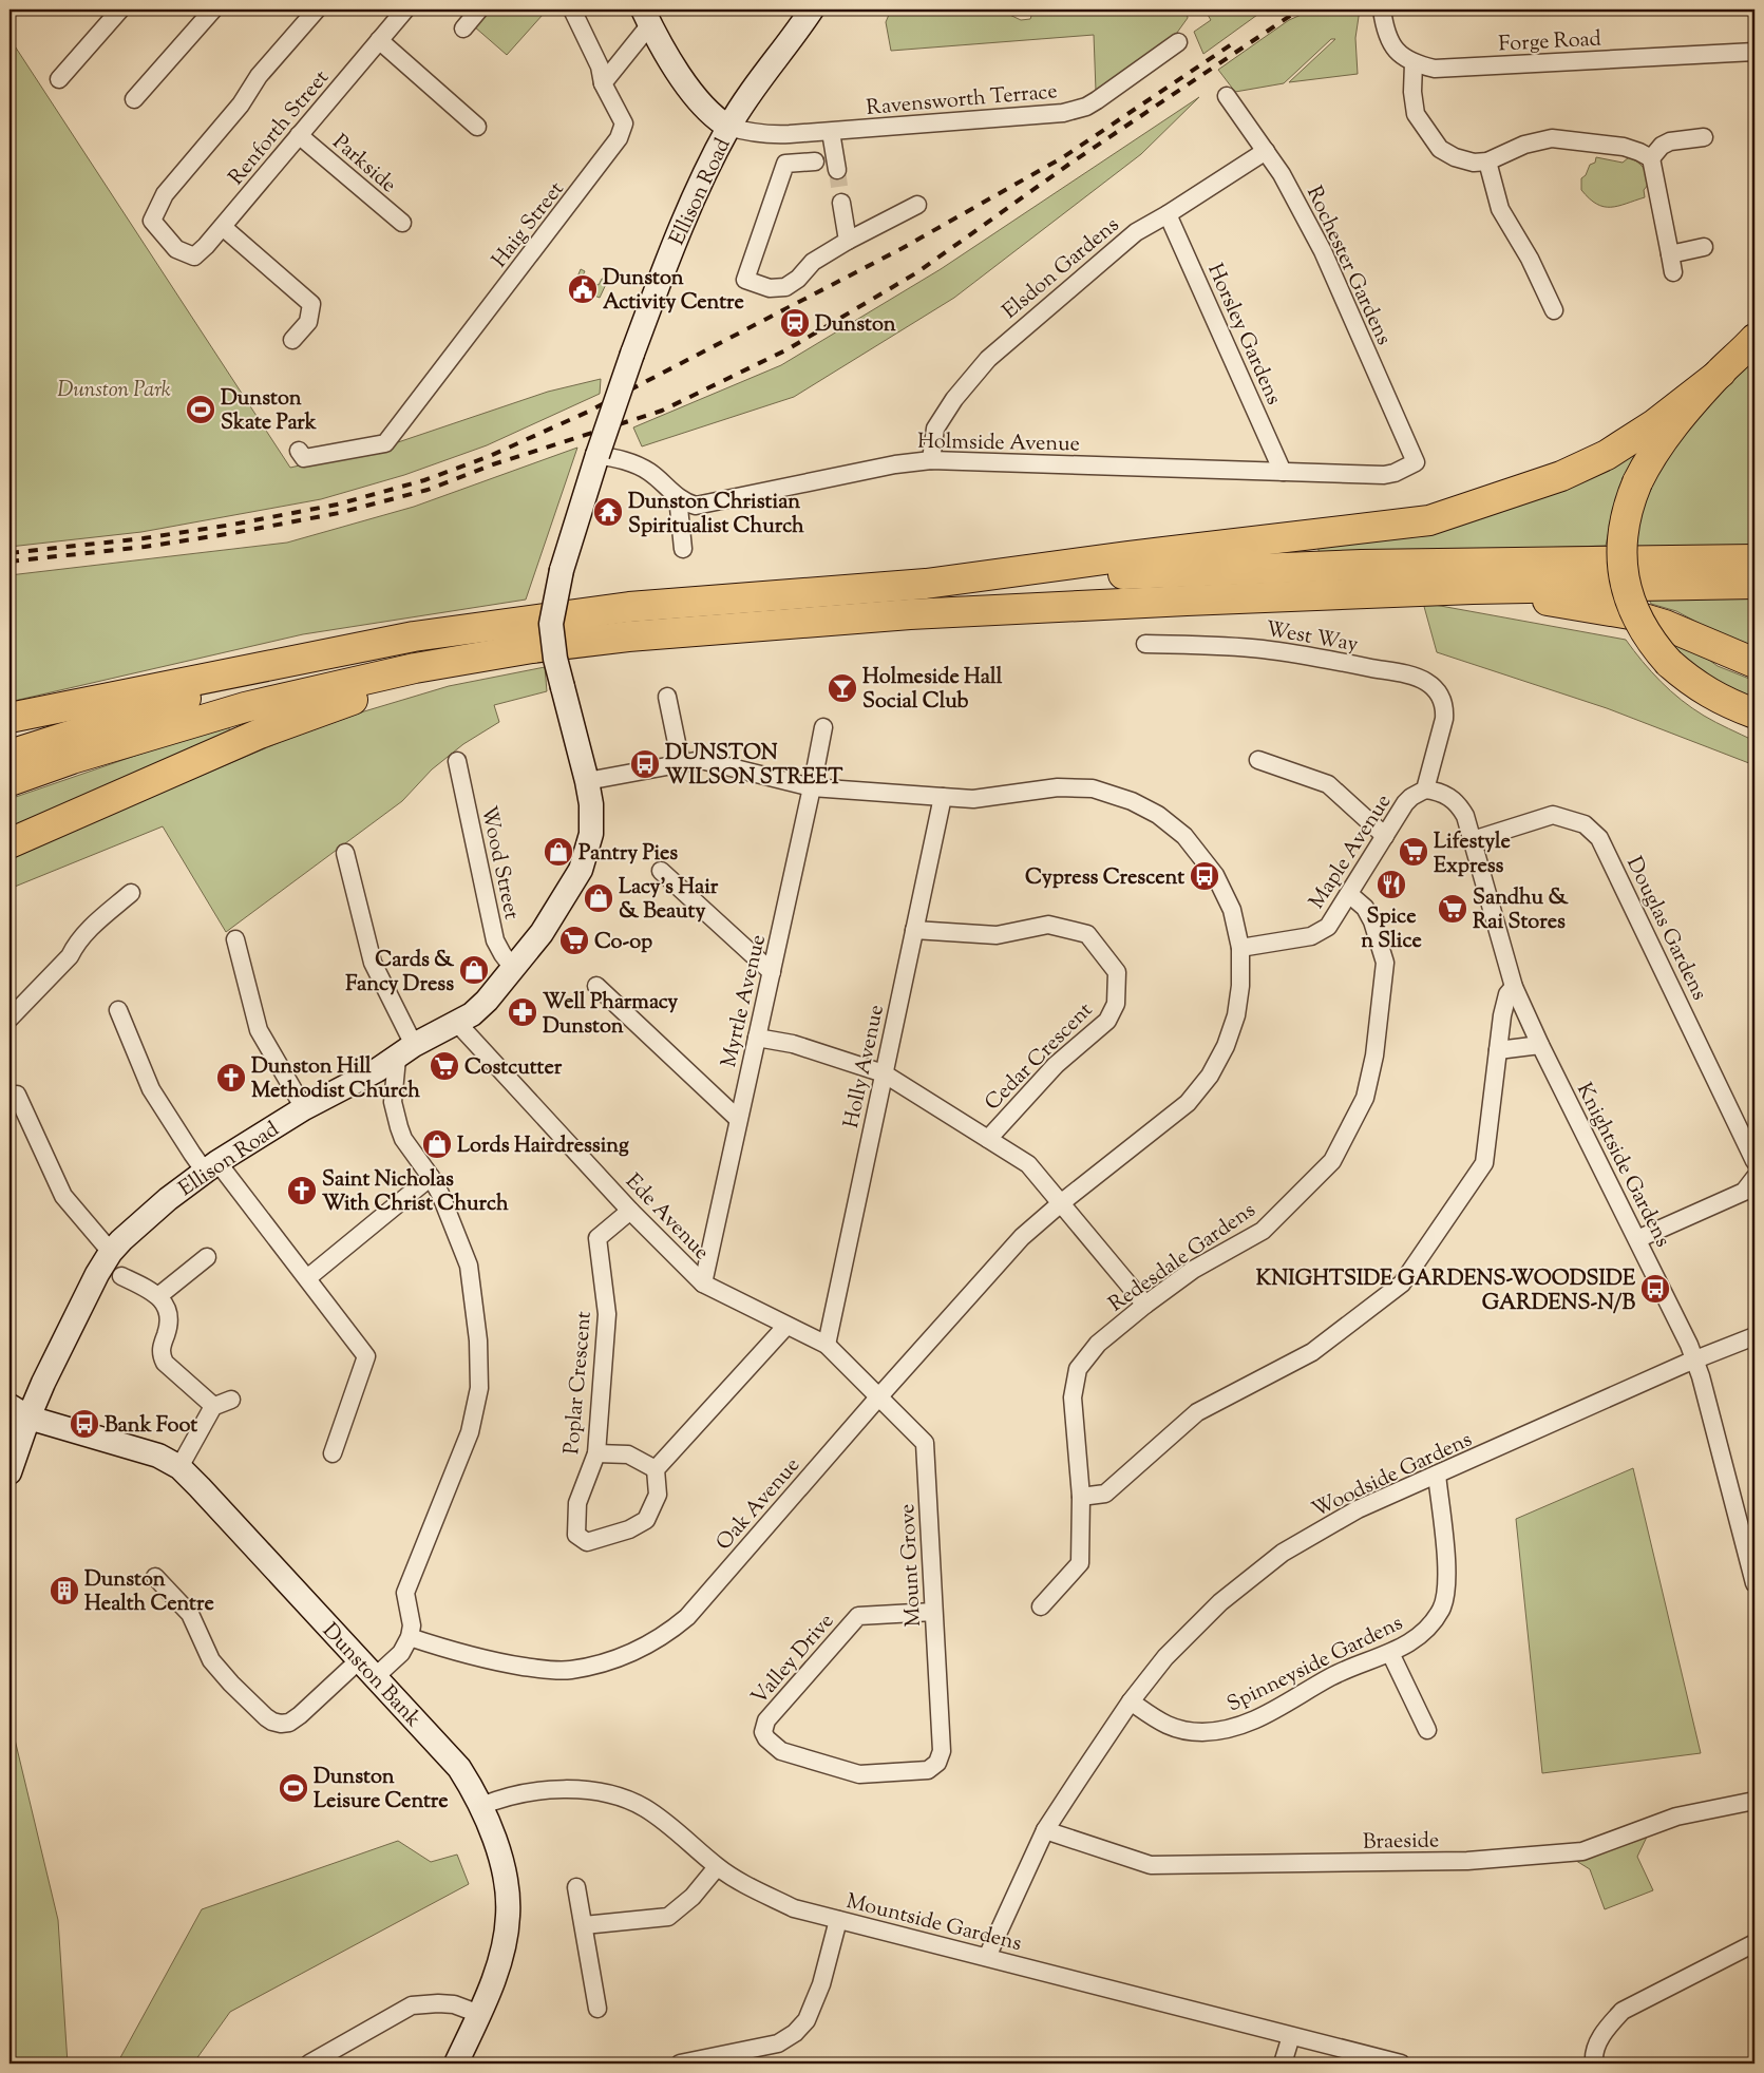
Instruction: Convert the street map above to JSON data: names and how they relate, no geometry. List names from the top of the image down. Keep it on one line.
{"streets":{"street":["Forge Road","Ravensworth Terrace","Renforth Street","Parkside","Ellison Road","Haig Street","Rochester Gardens","Elsdon Gardens","Horsley Gardens","Holmside Avenue","West Way","Maple Avenue","Wood Street","Douglas Gardens","Myrtle Avenue","Cedar Crescent","Holly Avenue","Knightside Gardens","Ede Avenue","Redesdale Gardens","Poplar Crescent","Woodside Gardens","Oak Avenue","Mount Grove","Valley Drive","Spinneyside Gardens","Dunston Bank","Braeside","Mountside Gardens"]},"crossings":[["Ravensworth Terrace","Ellison Road"],["Renforth Street","Parkside"],["Ellison Road","Holmside Avenue"],["Ellison Road","Wood Street"],["Ellison Road","Ede Avenue"],["Ellison Road","Dunston Bank"],["Rochester Gardens","Elsdon Gardens"],["Rochester Gardens","Holmside Avenue"],["Elsdon Gardens","Horsley Gardens"],["Elsdon Gardens","Holmside Avenue"],["Horsley Gardens","Holmside Avenue"],["West Way","Maple Avenue"],["West Way","Knightside Gardens"],["Maple Avenue","Knightside Gardens"],["Maple Avenue","Redesdale Gardens"],["Douglas Gardens","Knightside Gardens"],["Myrtle Avenue","Ede Avenue"],["Cedar Crescent","Holly Avenue"],["Holly Avenue","Ede Avenue"],["Knightside Gardens","Woodside Gardens"],["Ede Avenue","Poplar Crescent"],["Ede Avenue","Oak Avenue"],["Ede Avenue","Mount Grove"],["Woodside Gardens","Spinneyside Gardens"],["Woodside Gardens","Braeside"],["Woodside Gardens","Mountside Gardens"],["Oak Avenue","Mount Grove"],["Mount Grove","Valley Drive"],["Dunston Bank","Mountside Gardens"]],"parks":["Dunston Park"],"places":{"public building":["Dunston Activity Centre"],"station":["Dunston"],"sports":["Dunston Skate Park","Dunston Leisure Centre"],"temple":["Dunston Christian Spiritualist Church"],"bar":["Holmeside Hall Social Club"],"bus stop":["DUNSTON WILSON STREET","Cypress Crescent","KNIGHTSIDE GARDENS-WOODSIDE GARDENS-N/B","Bank Foot"],"shop":["Pantry Pies","Lacy's Hair & Beauty","Cards & Fancy Dress","Lords Hairdressing"],"supermarket":["Lifestyle Express","Sandhu & Rai Stores","Co-op","Costcutter"],"restaurant":["Spice n Slice"],"pharmacy":["Well Pharmacy Dunston"],"church":["Dunston Hill Methodist Church","Saint Nicholas With Christ Church"],"building":["Dunston Health Centre"]}}
